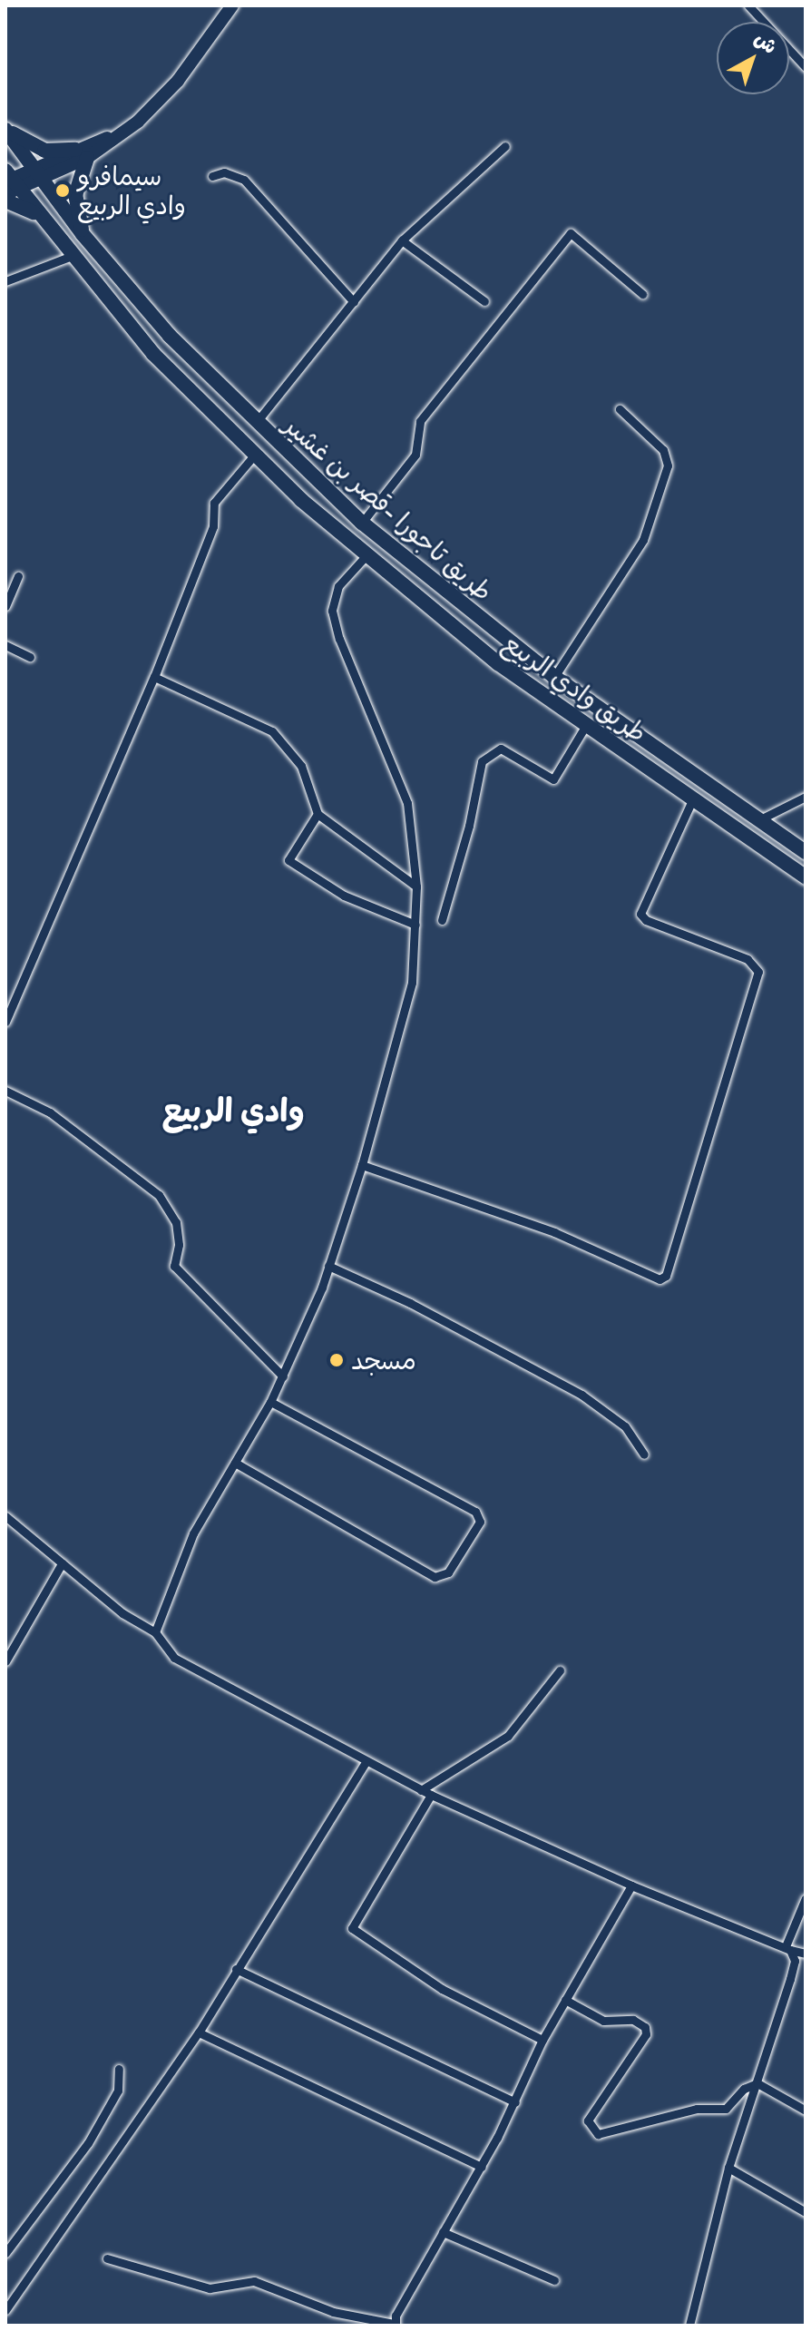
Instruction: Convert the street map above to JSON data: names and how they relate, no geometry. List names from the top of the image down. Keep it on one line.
{"streets":{"highway":["طريق تاجورا -قصر بن غشير","طريق وادي الربيع"]},"districts":["وادي الربيع"],"places":["سيمافرو وادي الربيع","مسجد"],"north":"top right"}
